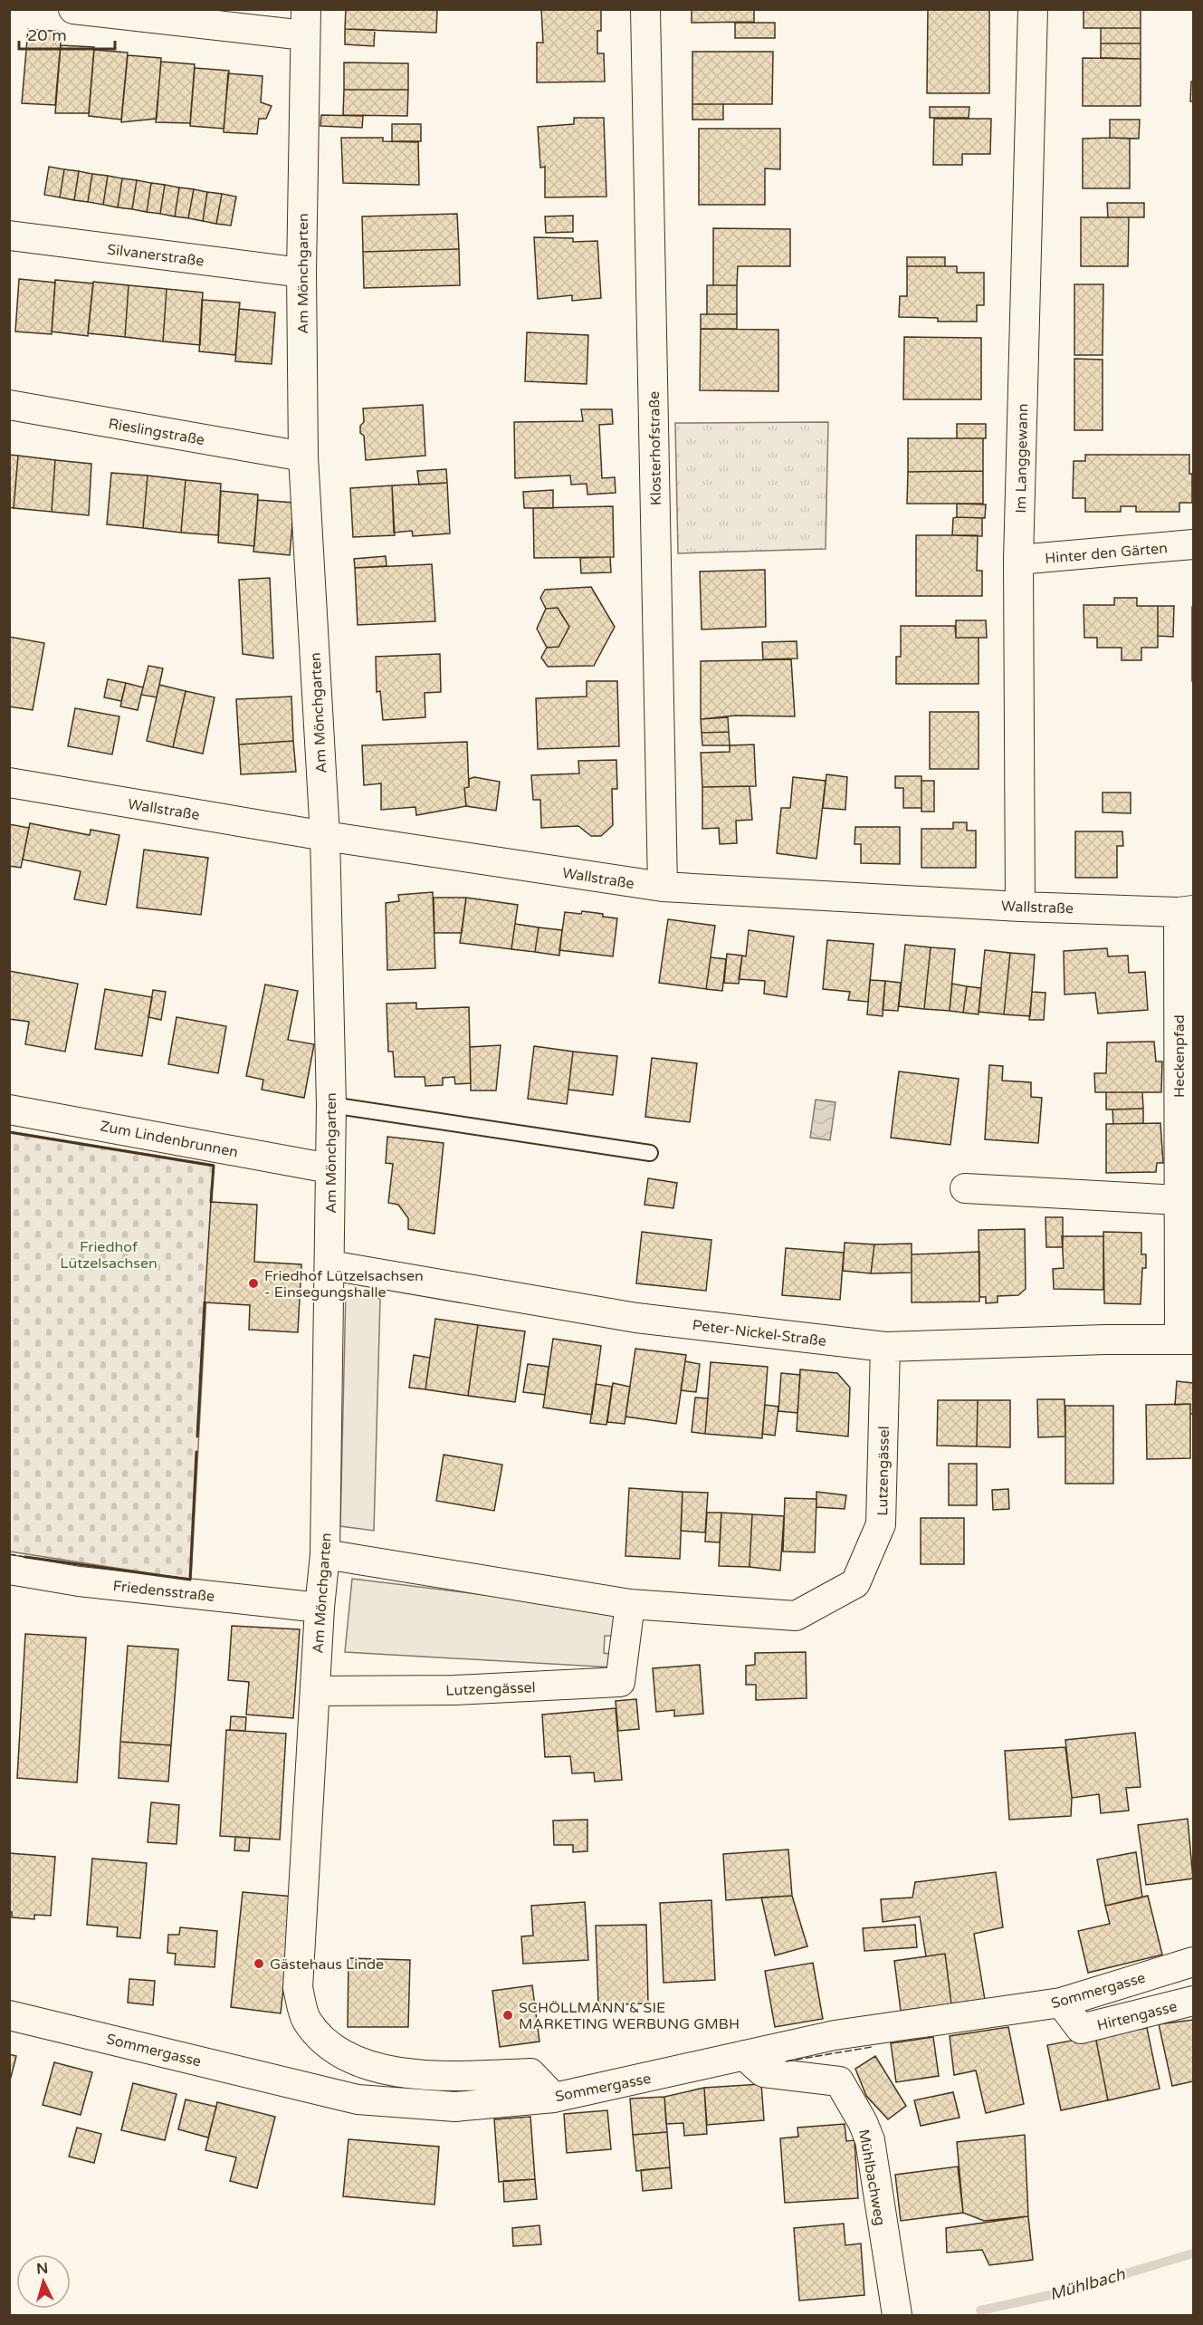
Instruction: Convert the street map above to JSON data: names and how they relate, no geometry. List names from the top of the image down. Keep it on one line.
{"streets":{"street":["Silvanerstraße","Am Mönchgarten","Rieslingstraße","Klosterhofstraße","Im Langgewann","Hinter den Gärten","Wallstraße","Heckenpfad","Zum Lindenbrunnen","Peter-Nickel-Straße","Lutzengässel","Friedensstraße","Sommergasse","Hirtengasse","Mühlbachweg"]},"crossings":[["Silvanerstraße","Am Mönchgarten"],["Am Mönchgarten","Rieslingstraße"],["Am Mönchgarten","Wallstraße"],["Am Mönchgarten","Zum Lindenbrunnen"],["Am Mönchgarten","Peter-Nickel-Straße"],["Am Mönchgarten","Lutzengässel"],["Am Mönchgarten","Friedensstraße"],["Am Mönchgarten","Sommergasse"],["Klosterhofstraße","Wallstraße"],["Im Langgewann","Hinter den Gärten"],["Im Langgewann","Wallstraße"],["Wallstraße","Heckenpfad"],["Heckenpfad","Peter-Nickel-Straße"],["Peter-Nickel-Straße","Lutzengässel"],["Sommergasse","Hirtengasse"],["Sommergasse","Mühlbachweg"]],"water":["Mühlbach"],"parks":["Friedhof Lützelsachsen"],"places":["Friedhof Lützelsachsen - Einsegungshalle","Gästehaus Linde","SCHÖLLMANN & SIE MARKETING WERBUNG GMBH"],"scale_bar":"20 m","north":"top"}
